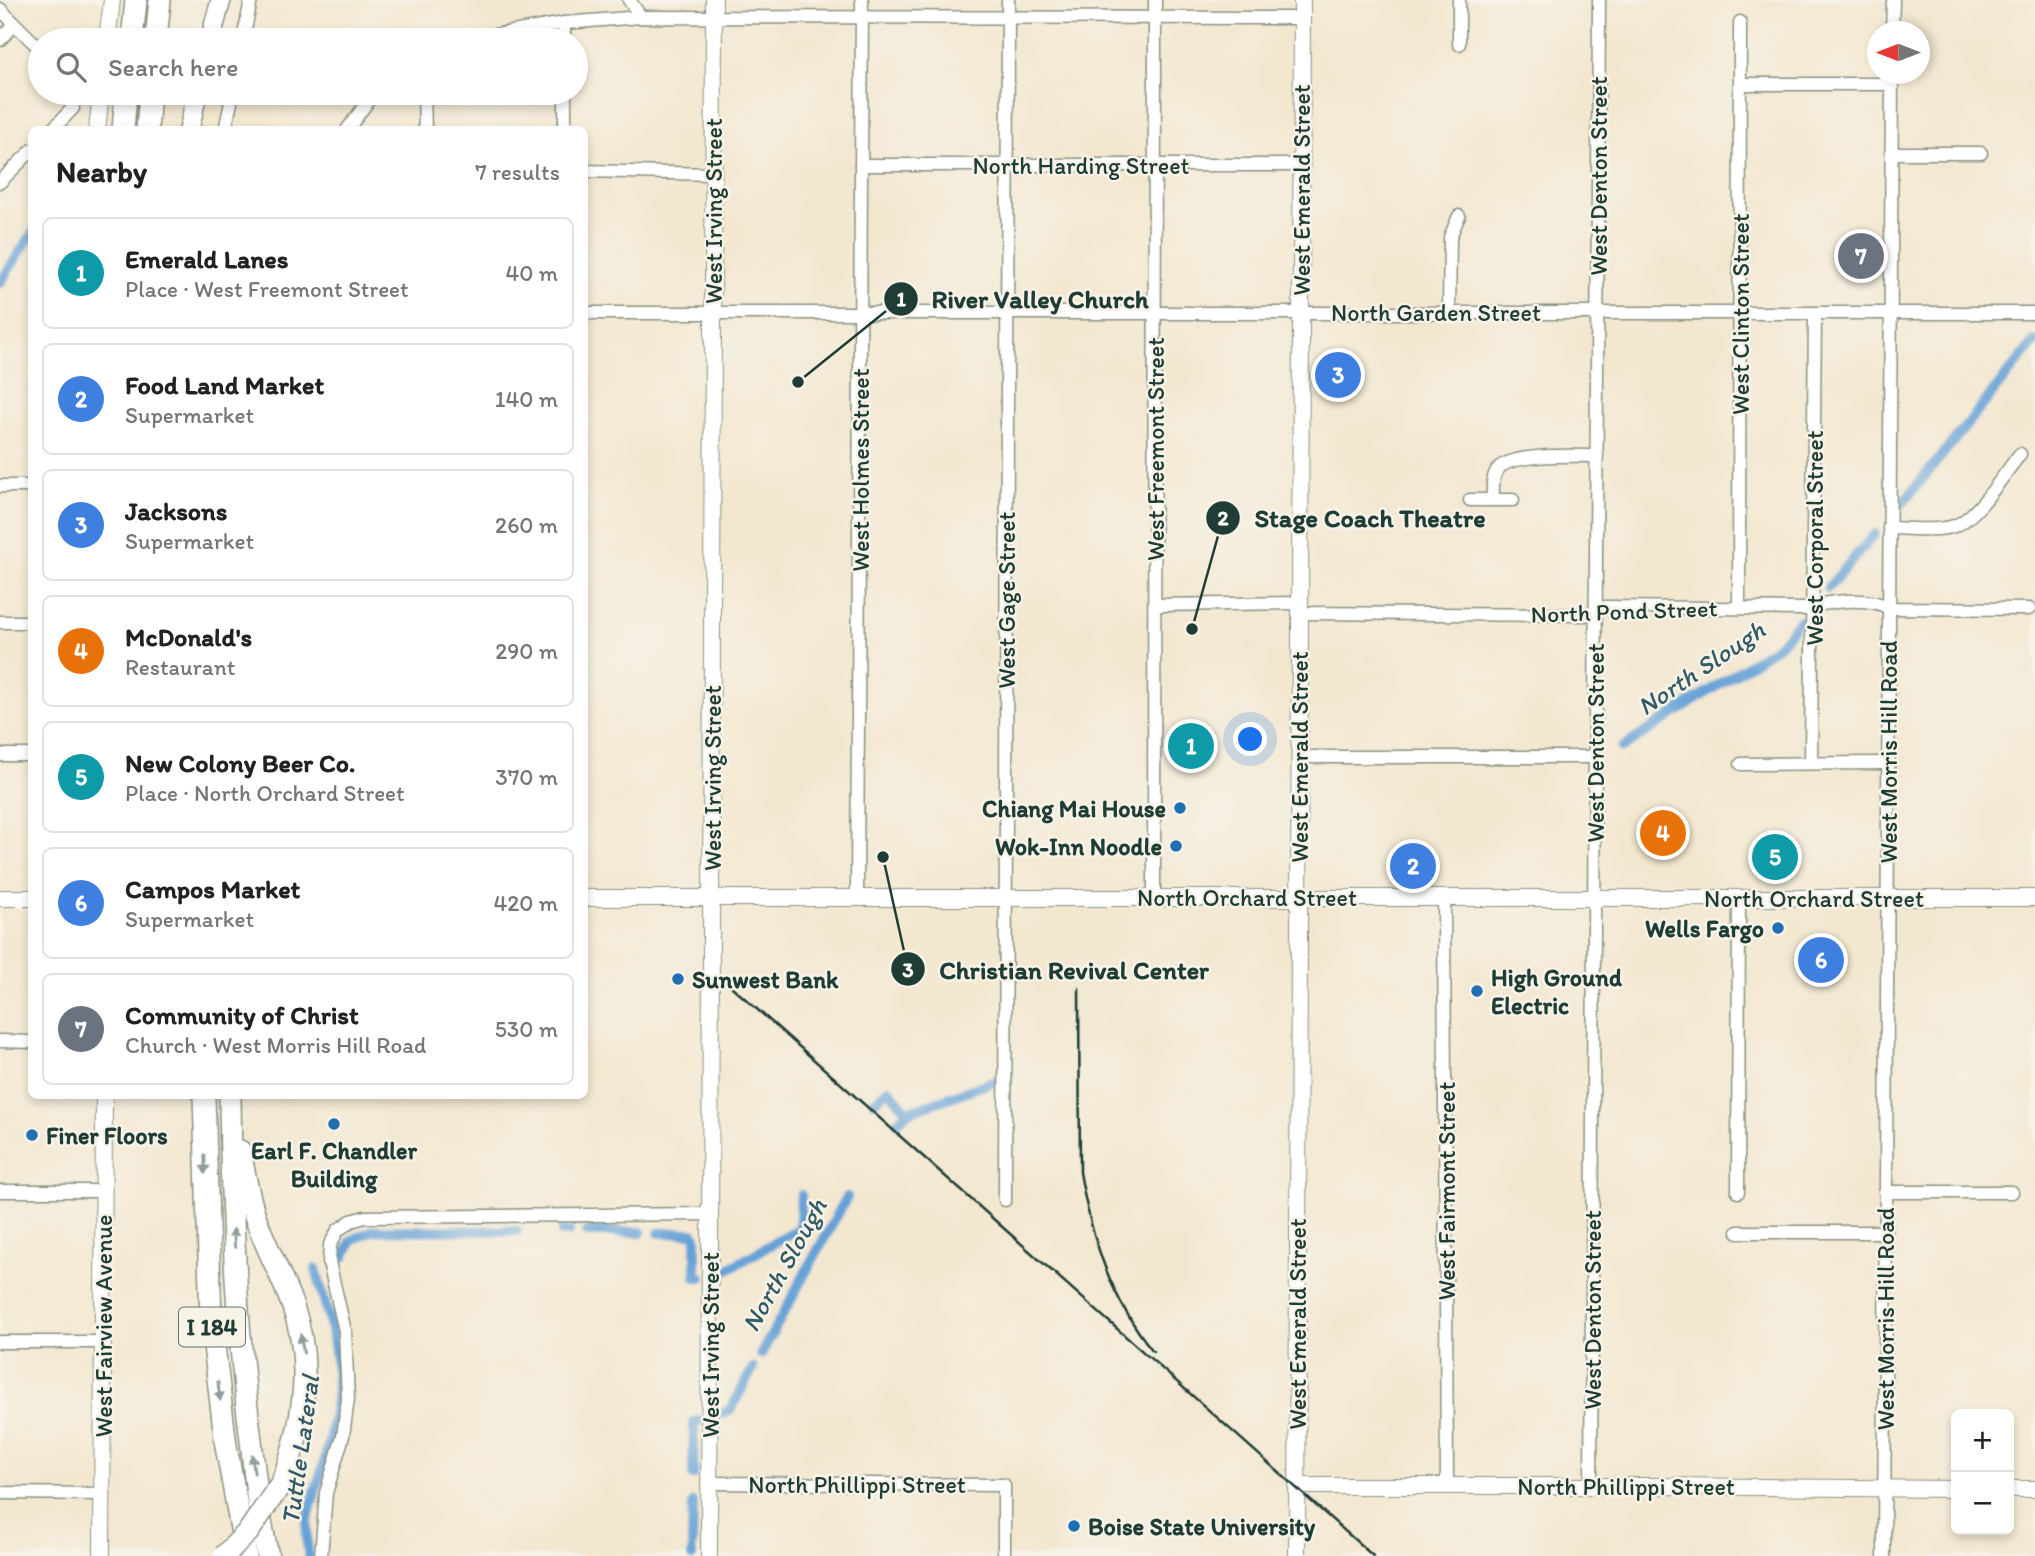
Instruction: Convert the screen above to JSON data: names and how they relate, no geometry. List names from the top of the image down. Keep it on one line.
{"streets":{"highway":["I 184"],"street":["North Harding Street","West Denton Street","West Emerald Street","West Irving Street","North Garden Street","West Clinton Street","West Freemont Street","West Holmes Street","West Corporal Street","West Gage Street","North Pond Street","West Morris Hill Road","North Orchard Street","West Fairmont Street","West Fairview Avenue","North Phillippi Street"]},"crossings":[["North Harding Street","West Emerald Street"],["North Harding Street","West Freemont Street"],["North Harding Street","West Holmes Street"],["North Harding Street","West Gage Street"],["West Denton Street","North Garden Street"],["West Denton Street","North Pond Street"],["West Denton Street","North Orchard Street"],["West Denton Street","North Phillippi Street"],["West Emerald Street","North Garden Street"],["West Emerald Street","North Pond Street"],["West Emerald Street","North Orchard Street"],["West Emerald Street","North Phillippi Street"],["West Irving Street","North Garden Street"],["West Irving Street","North Orchard Street"],["West Irving Street","North Phillippi Street"],["North Garden Street","West Clinton Street"],["North Garden Street","West Freemont Street"],["North Garden Street","West Holmes Street"],["North Garden Street","West Corporal Street"],["North Garden Street","West Gage Street"],["North Garden Street","West Morris Hill Road"],["West Clinton Street","North Pond Street"],["West Freemont Street","North Pond Street"],["West Freemont Street","North Orchard Street"],["West Holmes Street","North Orchard Street"],["West Corporal Street","North Pond Street"],["West Gage Street","North Orchard Street"],["North Pond Street","West Morris Hill Road"],["West Morris Hill Road","North Orchard Street"],["West Morris Hill Road","North Phillippi Street"],["North Orchard Street","West Fairmont Street"],["West Fairmont Street","North Phillippi Street"]],"water":["North Slough","Tuttle Lateral"],"places":["River Valley Church","Stage Coach Theatre","Chiang Mai House","Wok-Inn Noodle","Christian Revival Center","Wells Fargo","Sunwest Bank","High Ground Electric","Earl F. Chandler Building","Finer Floors","Boise State University"],"north":"left","page":{"search":"Search here","heading":["Nearby","7 results"],"list":[{"mark":"1","name":"Emerald Lanes","note":"Place · West Freemont Street","value":"40 m"},{"mark":"2","name":"Food Land Market","note":"Supermarket","value":"140 m"},{"mark":"3","name":"Jacksons","note":"Supermarket","value":"260 m"},{"mark":"4","name":"McDonald's","note":"Restaurant","value":"290 m"},{"mark":"5","name":"New Colony Beer Co.","note":"Place · North Orchard Street","value":"370 m"},{"mark":"6","name":"Campos Market","note":"Supermarket","value":"420 m"},{"mark":"7","name":"Community of Christ","note":"Church · West Morris Hill Road","value":"530 m"}],"pins":["7","3","1","4","5","2","6"],"map_buttons":["+","−"]}}
